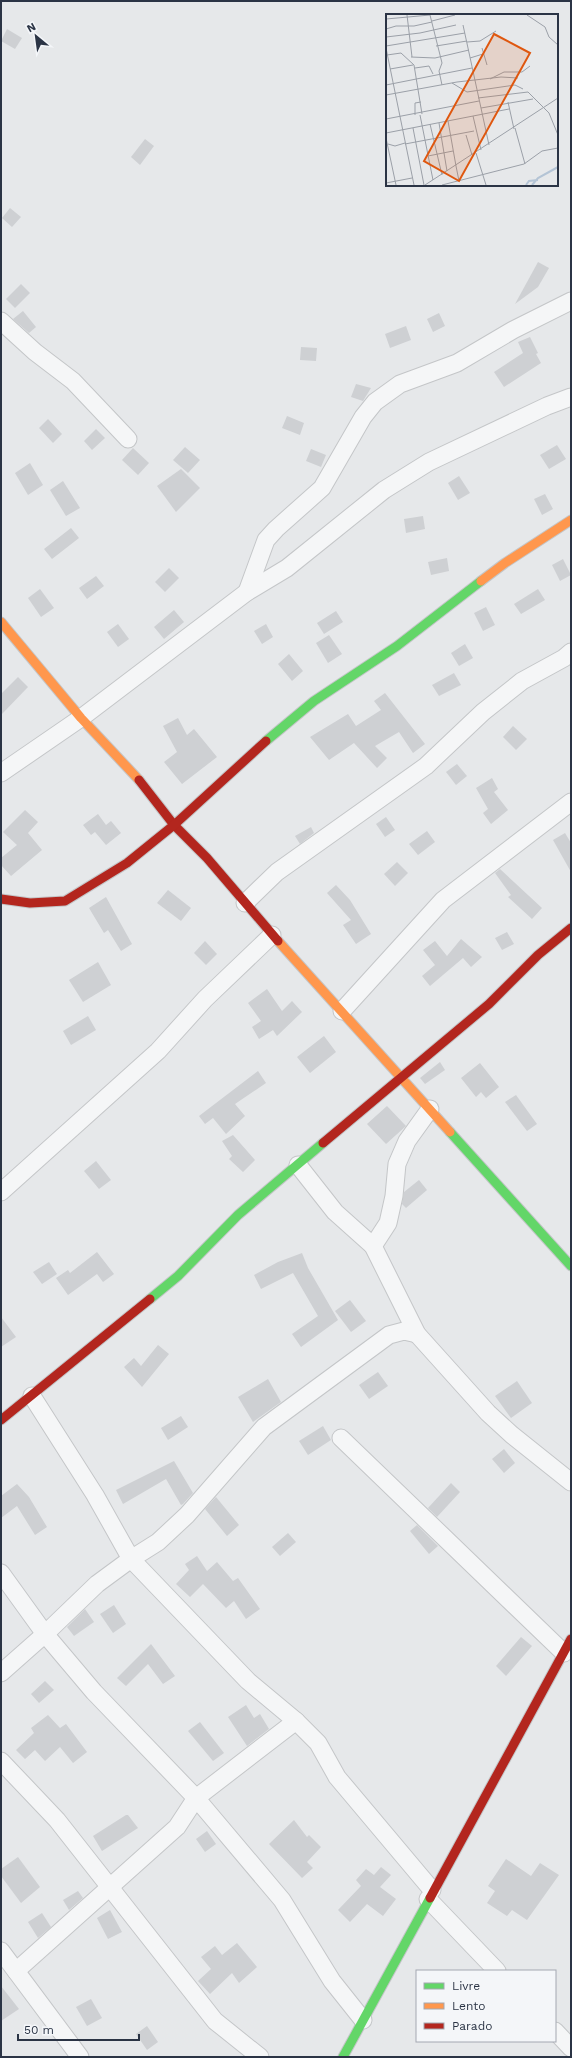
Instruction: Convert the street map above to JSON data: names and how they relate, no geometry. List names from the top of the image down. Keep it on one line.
{"legend":["Livre","Lento","Parado"],"scale_bar":"50 m","north":"top left"}
